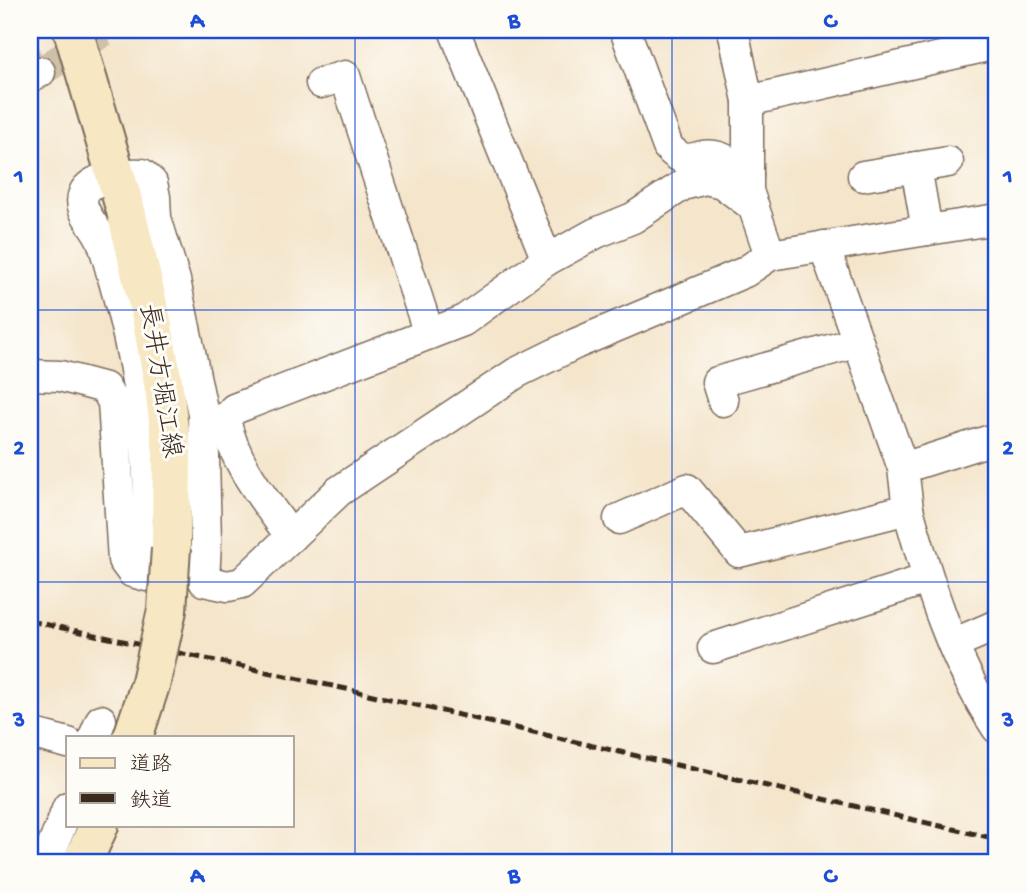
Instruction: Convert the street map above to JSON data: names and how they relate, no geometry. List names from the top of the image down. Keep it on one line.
{"streets":{"main road":["長井方堀江線"]},"legend":["道路","鉄道"],"grid":{"columns":["A","B","C"],"rows":["1","2","3"]}}
